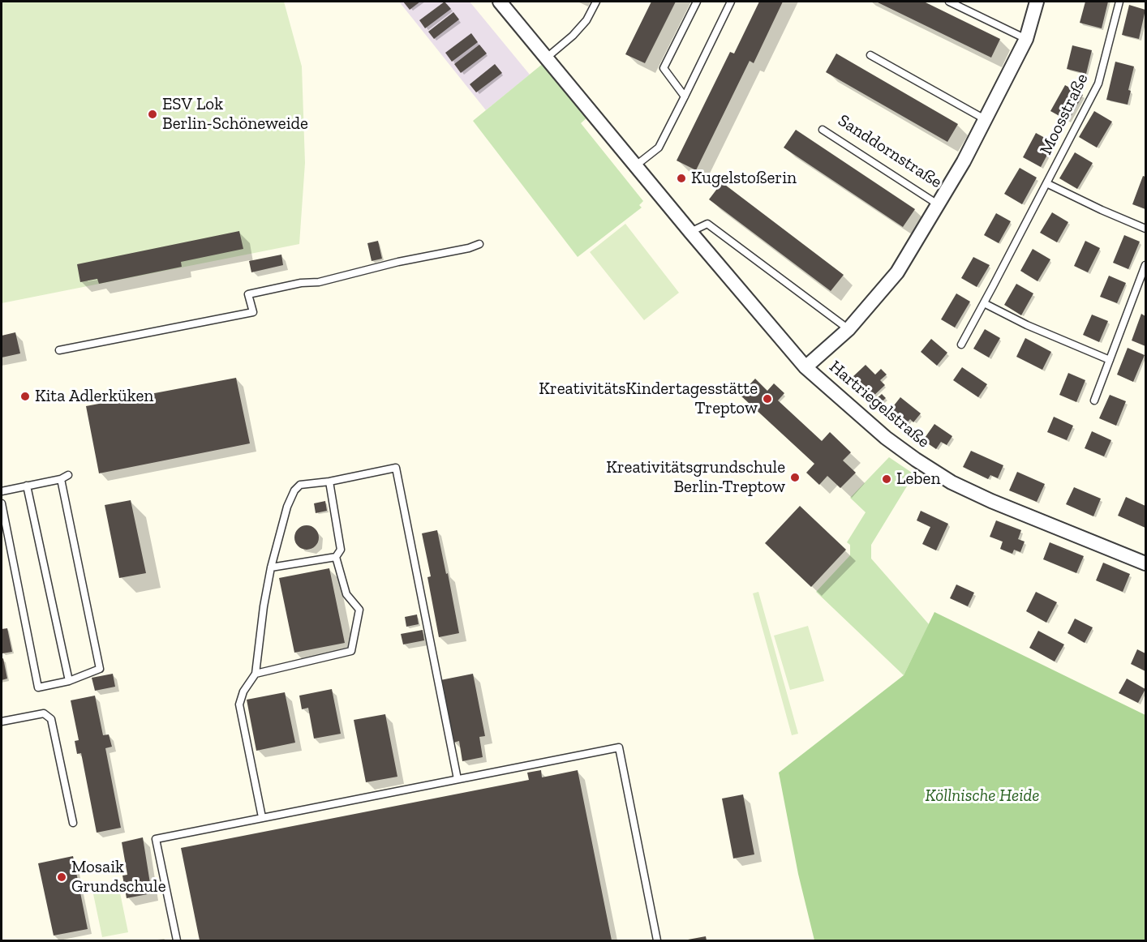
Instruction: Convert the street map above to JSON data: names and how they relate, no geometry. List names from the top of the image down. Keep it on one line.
{"streets":{"street":["Sanddornstraße","Hartriegelstraße"],"lane":["Moosstraße"]},"crossings":[["Sanddornstraße","Hartriegelstraße"]],"parks":["Köllnische Heide"],"places":["ESV Lok Berlin-Schöneweide","Kugelstoßerin","Kita Adlerküken","KreativitätsKindertagesstätte Treptow","Kreativitätsgrundschule Berlin-Treptow","Leben","Mosaik Grundschule"]}
